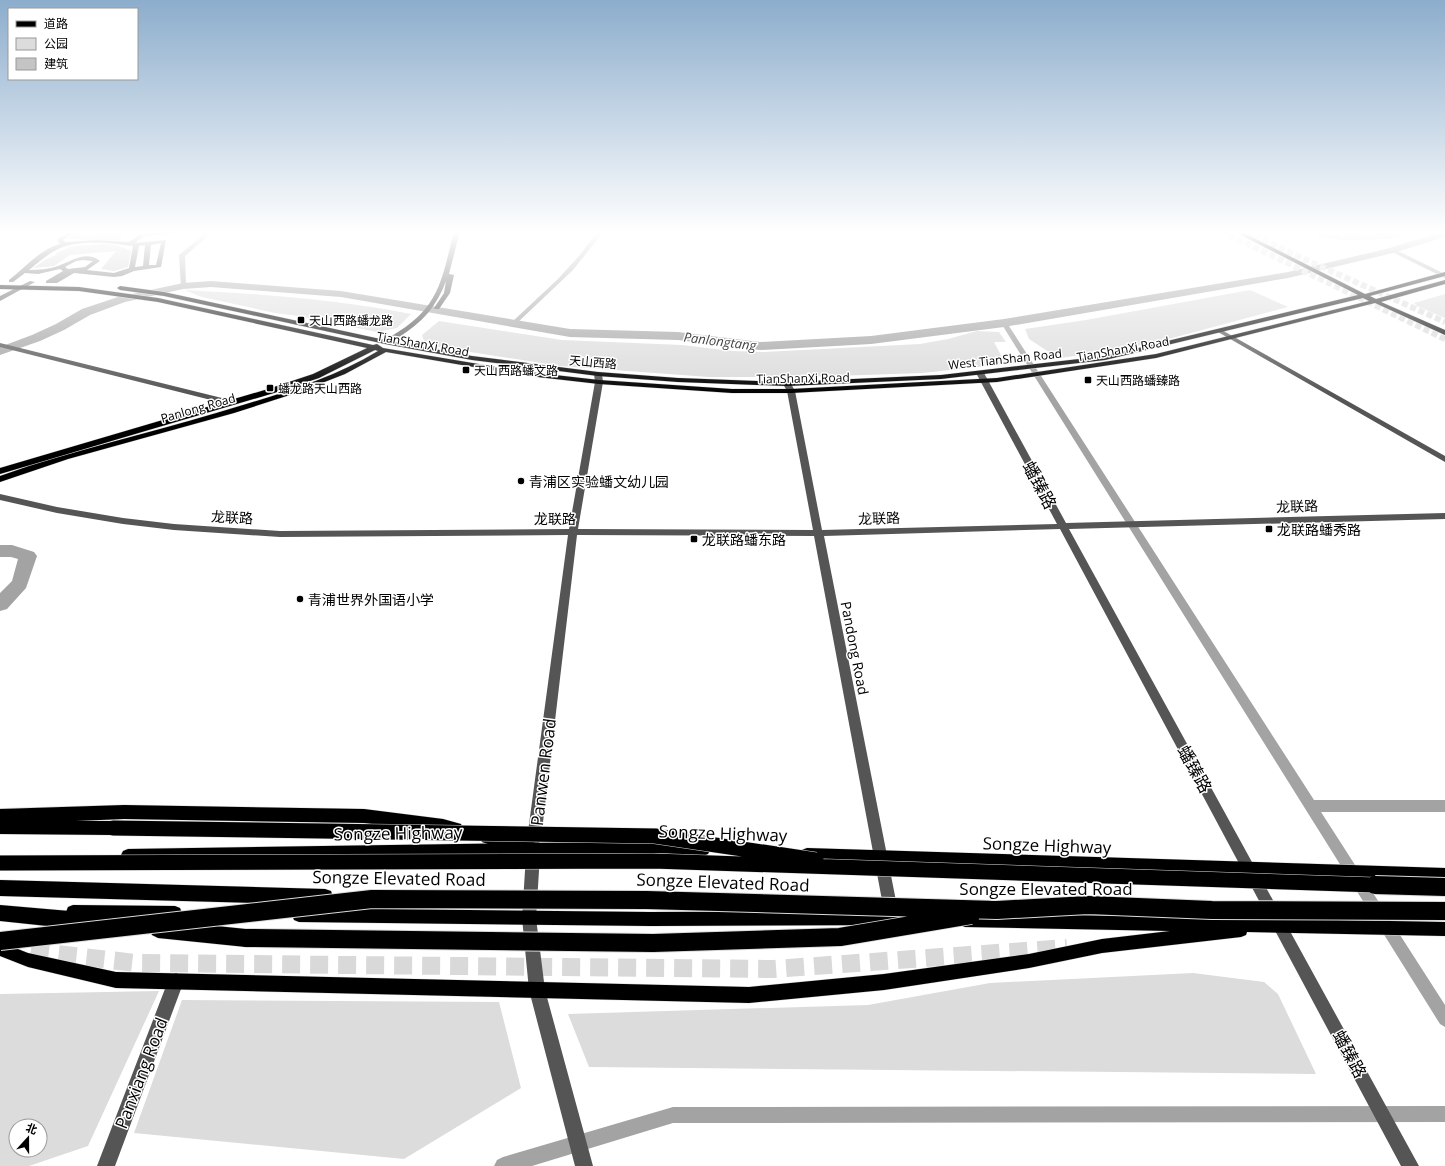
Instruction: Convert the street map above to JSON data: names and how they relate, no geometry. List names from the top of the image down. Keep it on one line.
{"streets":{"highway":["Songze Elevated Road"],"main road":["TianShanXi Road","West TianShan Road","天山西路","Panlong Road","Songze Highway"],"street":["蟠臻路","龙联路","Pandong Road","Panwen Road","Panxiang Road"]},"crossings":[["TianShanXi Road","West TianShan Road"],["TianShanXi Road","天山西路"],["TianShanXi Road","Panlong Road"],["TianShanXi Road","蟠臻路"],["TianShanXi Road","Pandong Road"],["TianShanXi Road","Panwen Road"],["West TianShan Road","蟠臻路"],["天山西路","Panlong Road"],["天山西路","Panwen Road"],["蟠臻路","龙联路"],["蟠臻路","Songze Highway"],["龙联路","Pandong Road"],["龙联路","Panwen Road"],["Pandong Road","Songze Highway"],["Pandong Road","Songze Elevated Road"],["Panwen Road","Songze Highway"],["Songze Highway","Songze Elevated Road"]],"water":["Panlongtang"],"places":{"transit":["天山西路蟠龙路","天山西路蟠文路","天山西路蟠臻路","蟠龙路天山西路","龙联路蟠秀路","龙联路蟠东路"],"other":["青浦区实验蟠文幼儿园","青浦世界外国语小学"]},"legend":["道路","公园","建筑"],"north":"top"}
